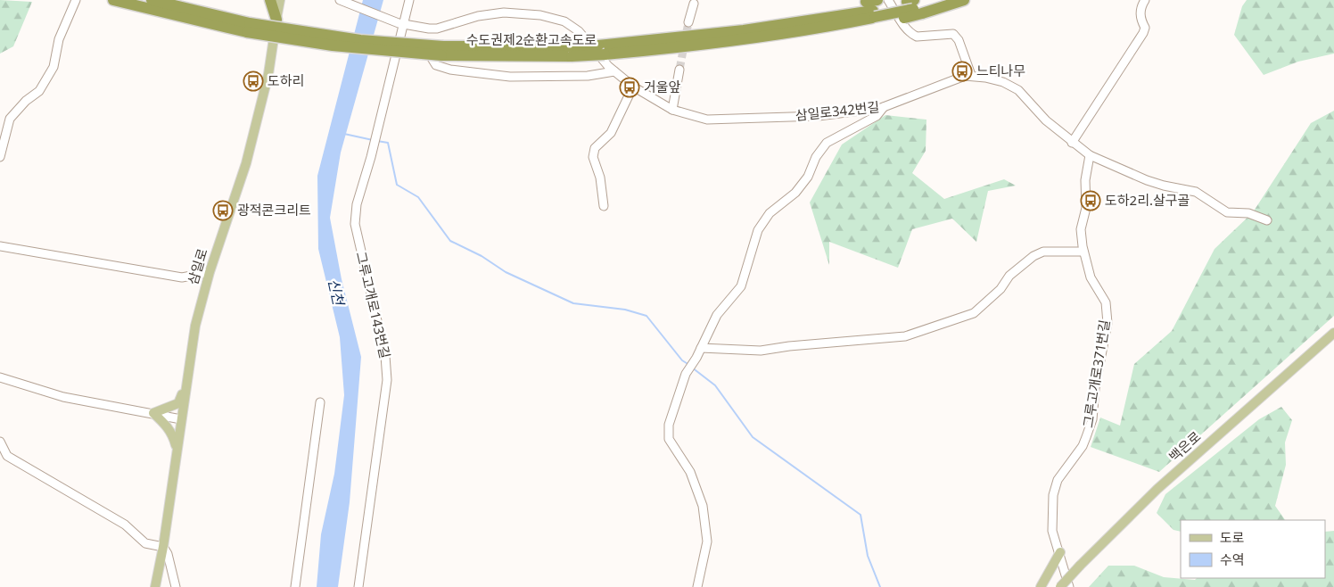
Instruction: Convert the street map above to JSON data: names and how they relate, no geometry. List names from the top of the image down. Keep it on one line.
{"streets":{"highway":["수도권제2순환고속도로"],"main road":["삼일로","백은로"],"street":["삼일로342번길","그루고개로143번길","그루고개로371번길"]},"crossings":[["삼일로342번길","그루고개로143번길"]],"water":["신천"],"places":{"bus stop":["느티나무","도하리","거울앞","도하2리.살구골","광적콘크리트"]},"legend":["도로","수역"]}
